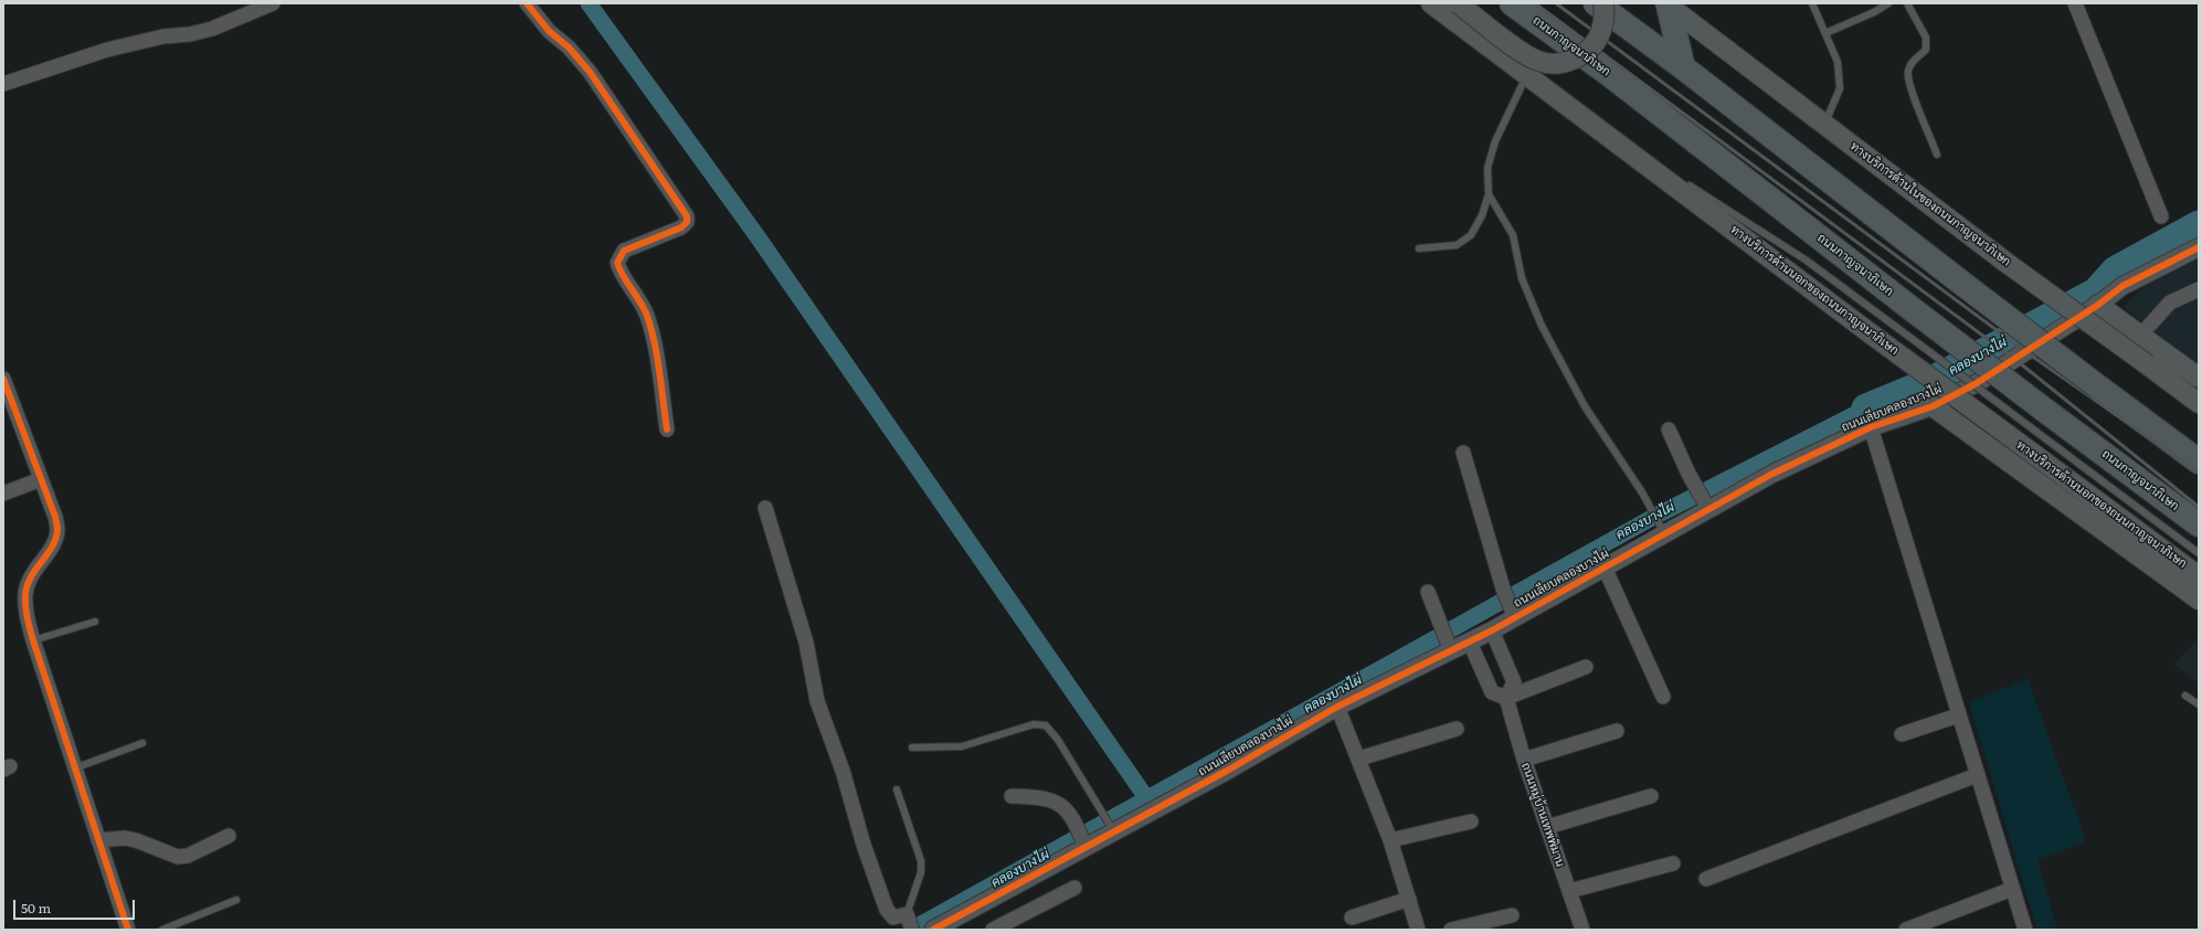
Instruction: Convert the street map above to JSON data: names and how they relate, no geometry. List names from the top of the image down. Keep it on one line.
{"streets":{"highway":["ถนนกาญจนาภิเษก"],"main road":["ทางบริการด้านในของถนนกาญจนาภิเษก","ทางบริการด้านนอกของถนนกาญจนาภิเษก"],"street":["ถนนเลียบคลองบางไผ่","ถนนหมู่บ้านเทพพิมาน"]},"water":["คลองบางไผ่"],"scale_bar":"50 m"}
